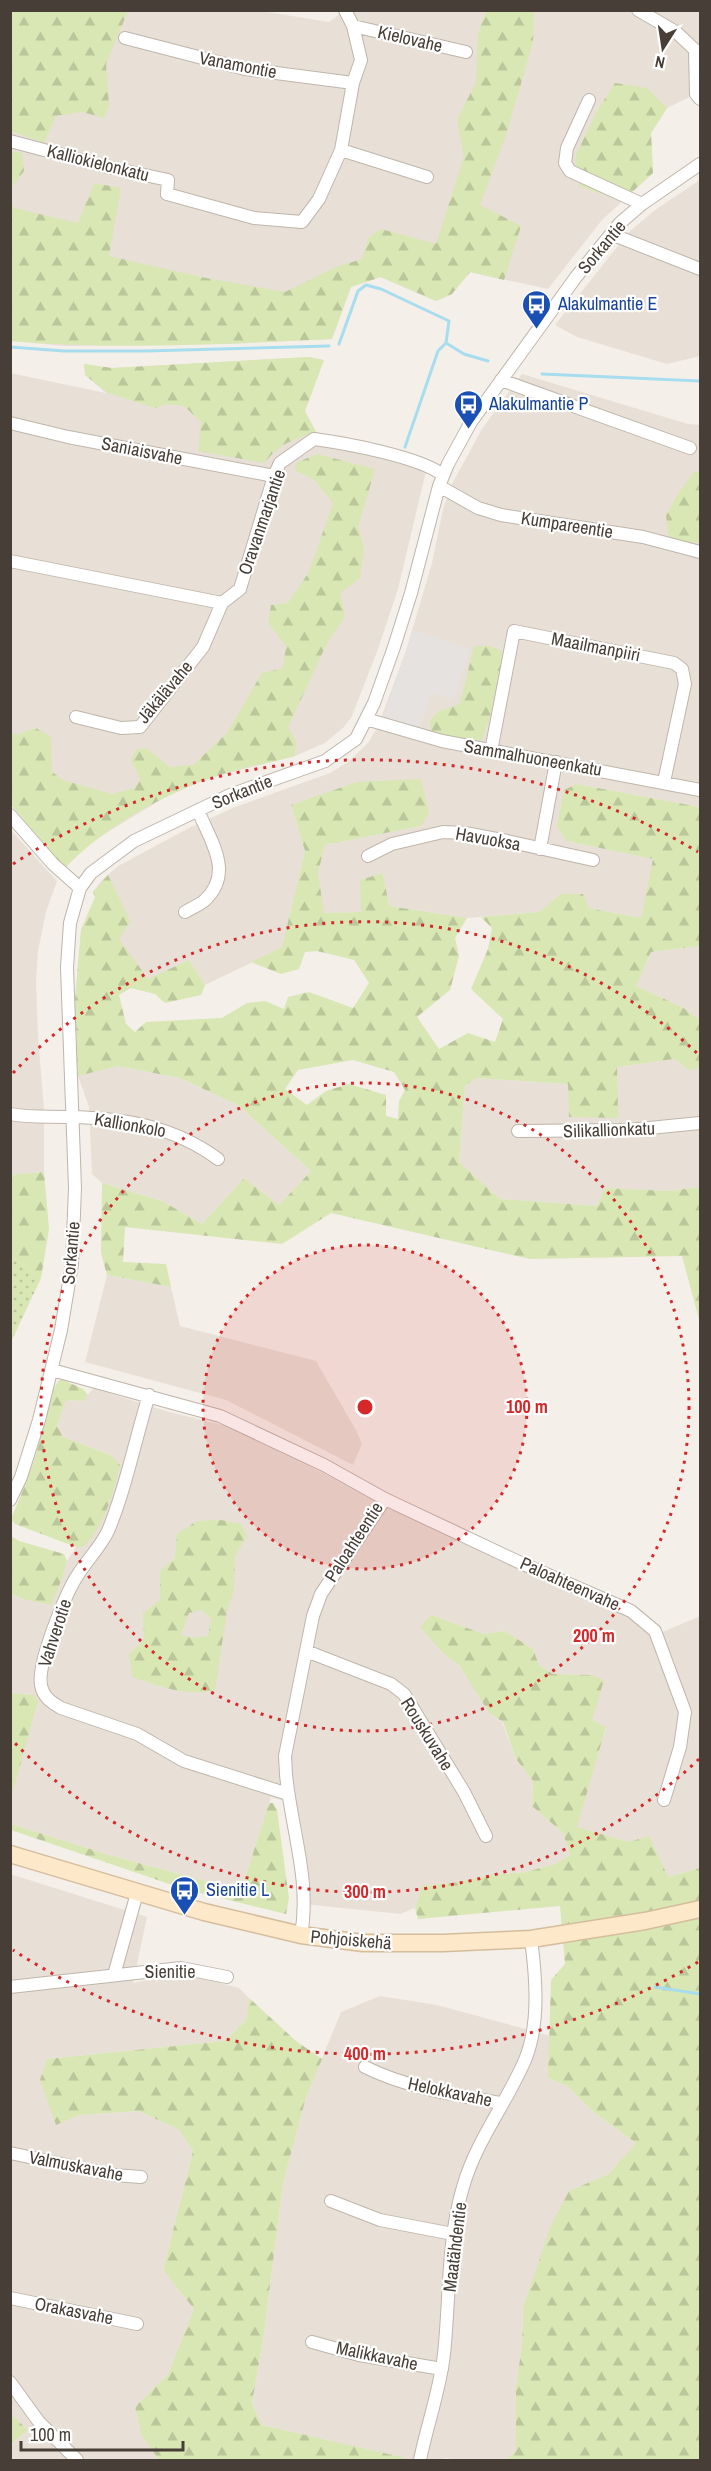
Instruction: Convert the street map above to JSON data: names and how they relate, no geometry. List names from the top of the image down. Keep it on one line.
{"streets":{"main road":["Pohjoiskehä"],"street":["Kielovahe","Vanamontie","Kalliokielonkatu","Sorkantie","Saniaisvahe","Oravanmarjantie","Kumpareentie","Maailmanpiiri","Jäkälävahe","Sammalhuoneenkatu","Havuoksa","Kallionkolo","Silikallionkatu","Paloahteentie","Paloahteenvahe","Vahverotie","Rouskuvahe","Sienitie","Helokkavahe","Valmuskavahe","Maatähdentie","Orakasvahe","Malikkavahe"]},"crossings":[["Kielovahe","Kalliokielonkatu"],["Vanamontie","Kalliokielonkatu"],["Sorkantie","Oravanmarjantie"],["Sorkantie","Kumpareentie"],["Sorkantie","Sammalhuoneenkatu"],["Sorkantie","Kallionkolo"],["Sorkantie","Paloahteentie"],["Saniaisvahe","Oravanmarjantie"],["Oravanmarjantie","Kumpareentie"],["Oravanmarjantie","Jäkälävahe"],["Maailmanpiiri","Sammalhuoneenkatu"],["Sammalhuoneenkatu","Havuoksa"],["Paloahteentie","Paloahteenvahe"],["Paloahteentie","Vahverotie"],["Paloahteentie","Rouskuvahe"],["Paloahteentie","Pohjoiskehä"],["Pohjoiskehä","Sienitie"],["Pohjoiskehä","Maatähdentie"],["Helokkavahe","Maatähdentie"],["Maatähdentie","Malikkavahe"]],"places":{"bus stop":["Alakulmantie E","Alakulmantie P","Sienitie L"]},"scale_bar":"100 m","north":"bottom","rings":["100 m","200 m","300 m","400 m"]}
